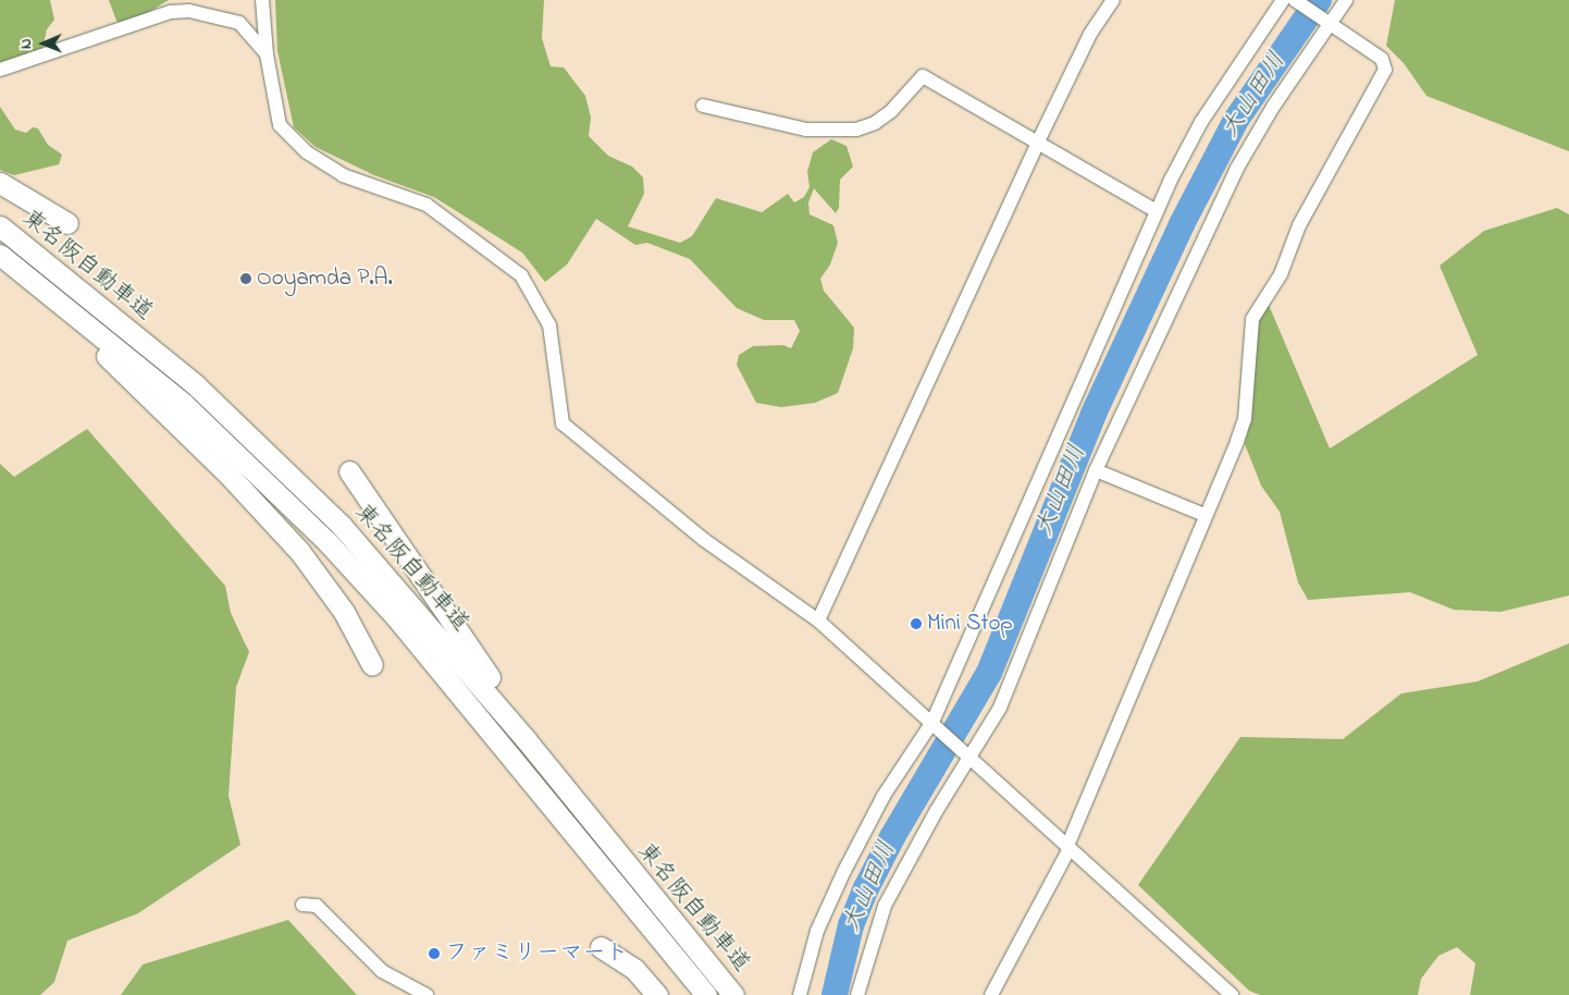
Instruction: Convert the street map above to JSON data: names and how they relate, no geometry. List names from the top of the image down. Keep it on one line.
{"streets":{"highway":["東名阪自動車道"]},"water":["大山田川"],"places":["Ooyamda P.A.","Mini Stop","ファミリーマート"],"north":"left"}
